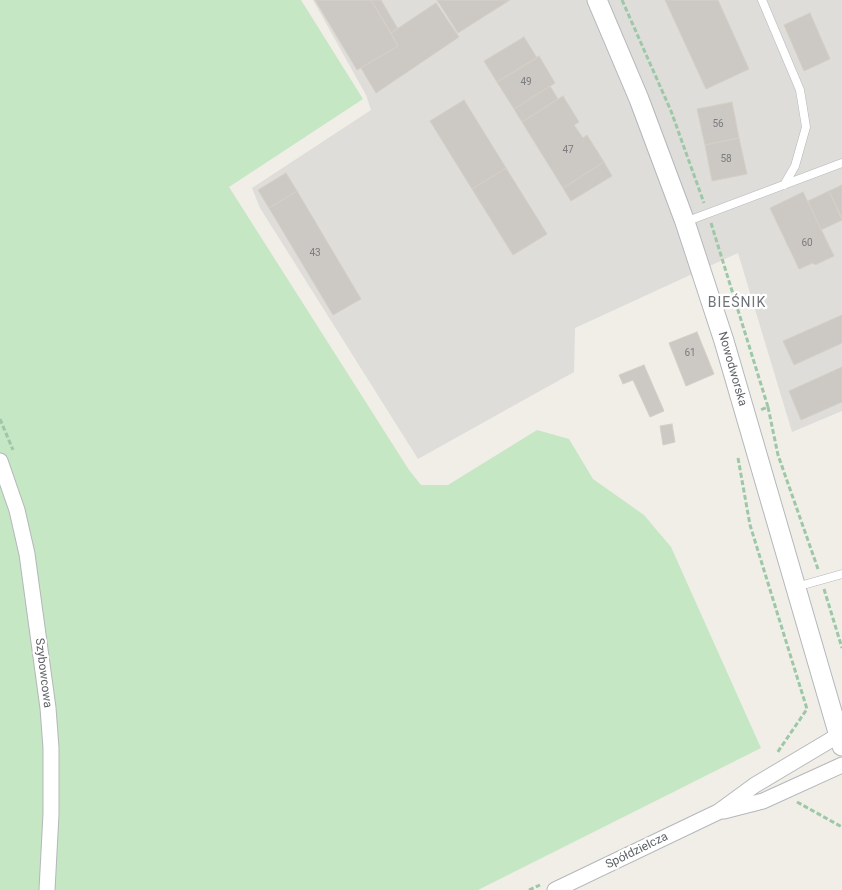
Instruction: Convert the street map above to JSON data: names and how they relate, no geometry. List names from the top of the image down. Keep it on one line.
{"streets":{"street":["Nowodworska","Szybowcowa","Spółdzielcza"]},"crossings":[["Nowodworska","Spółdzielcza"]],"districts":["BIEŚNIK"],"house_numbers":["49","56","47","58","60","43","61"]}
